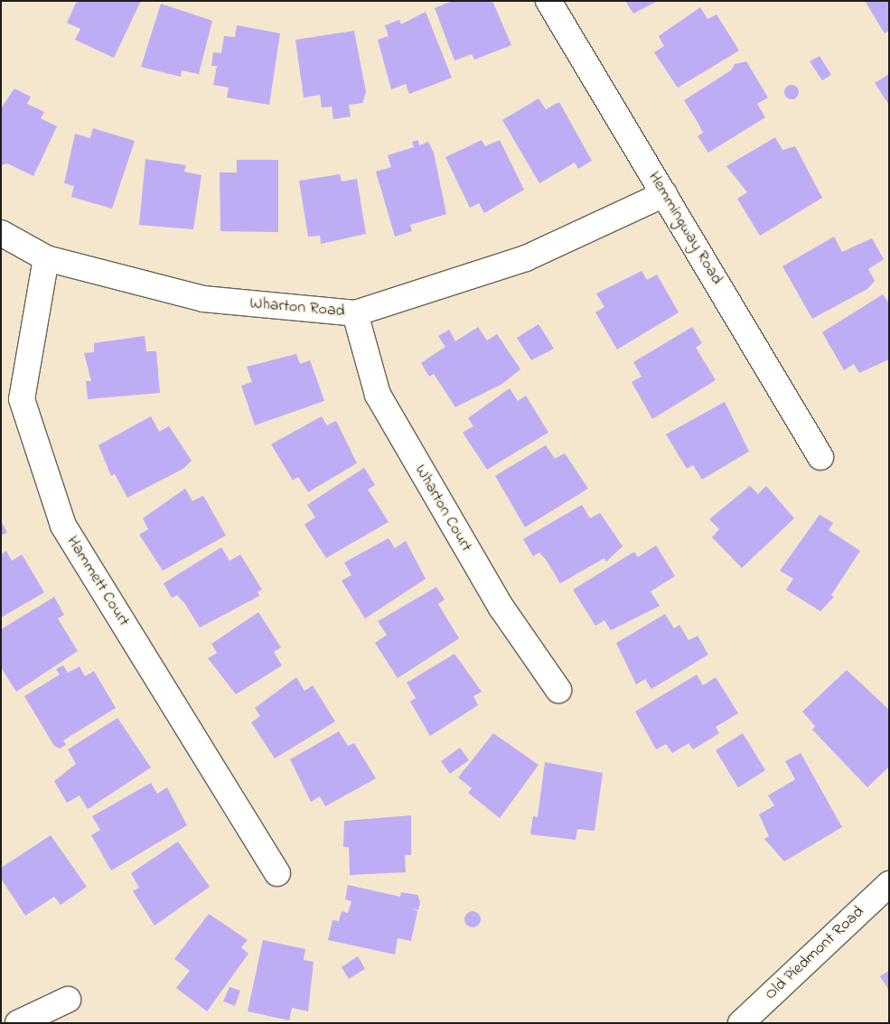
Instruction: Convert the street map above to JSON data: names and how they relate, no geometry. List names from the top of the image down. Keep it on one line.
{"streets":{"street":["Hemmingway Road","Wharton Road","Wharton Court","Hammett Court","Old Piedmont Road"]},"crossings":[["Hemmingway Road","Wharton Road"],["Wharton Road","Wharton Court"],["Wharton Road","Hammett Court"]]}
